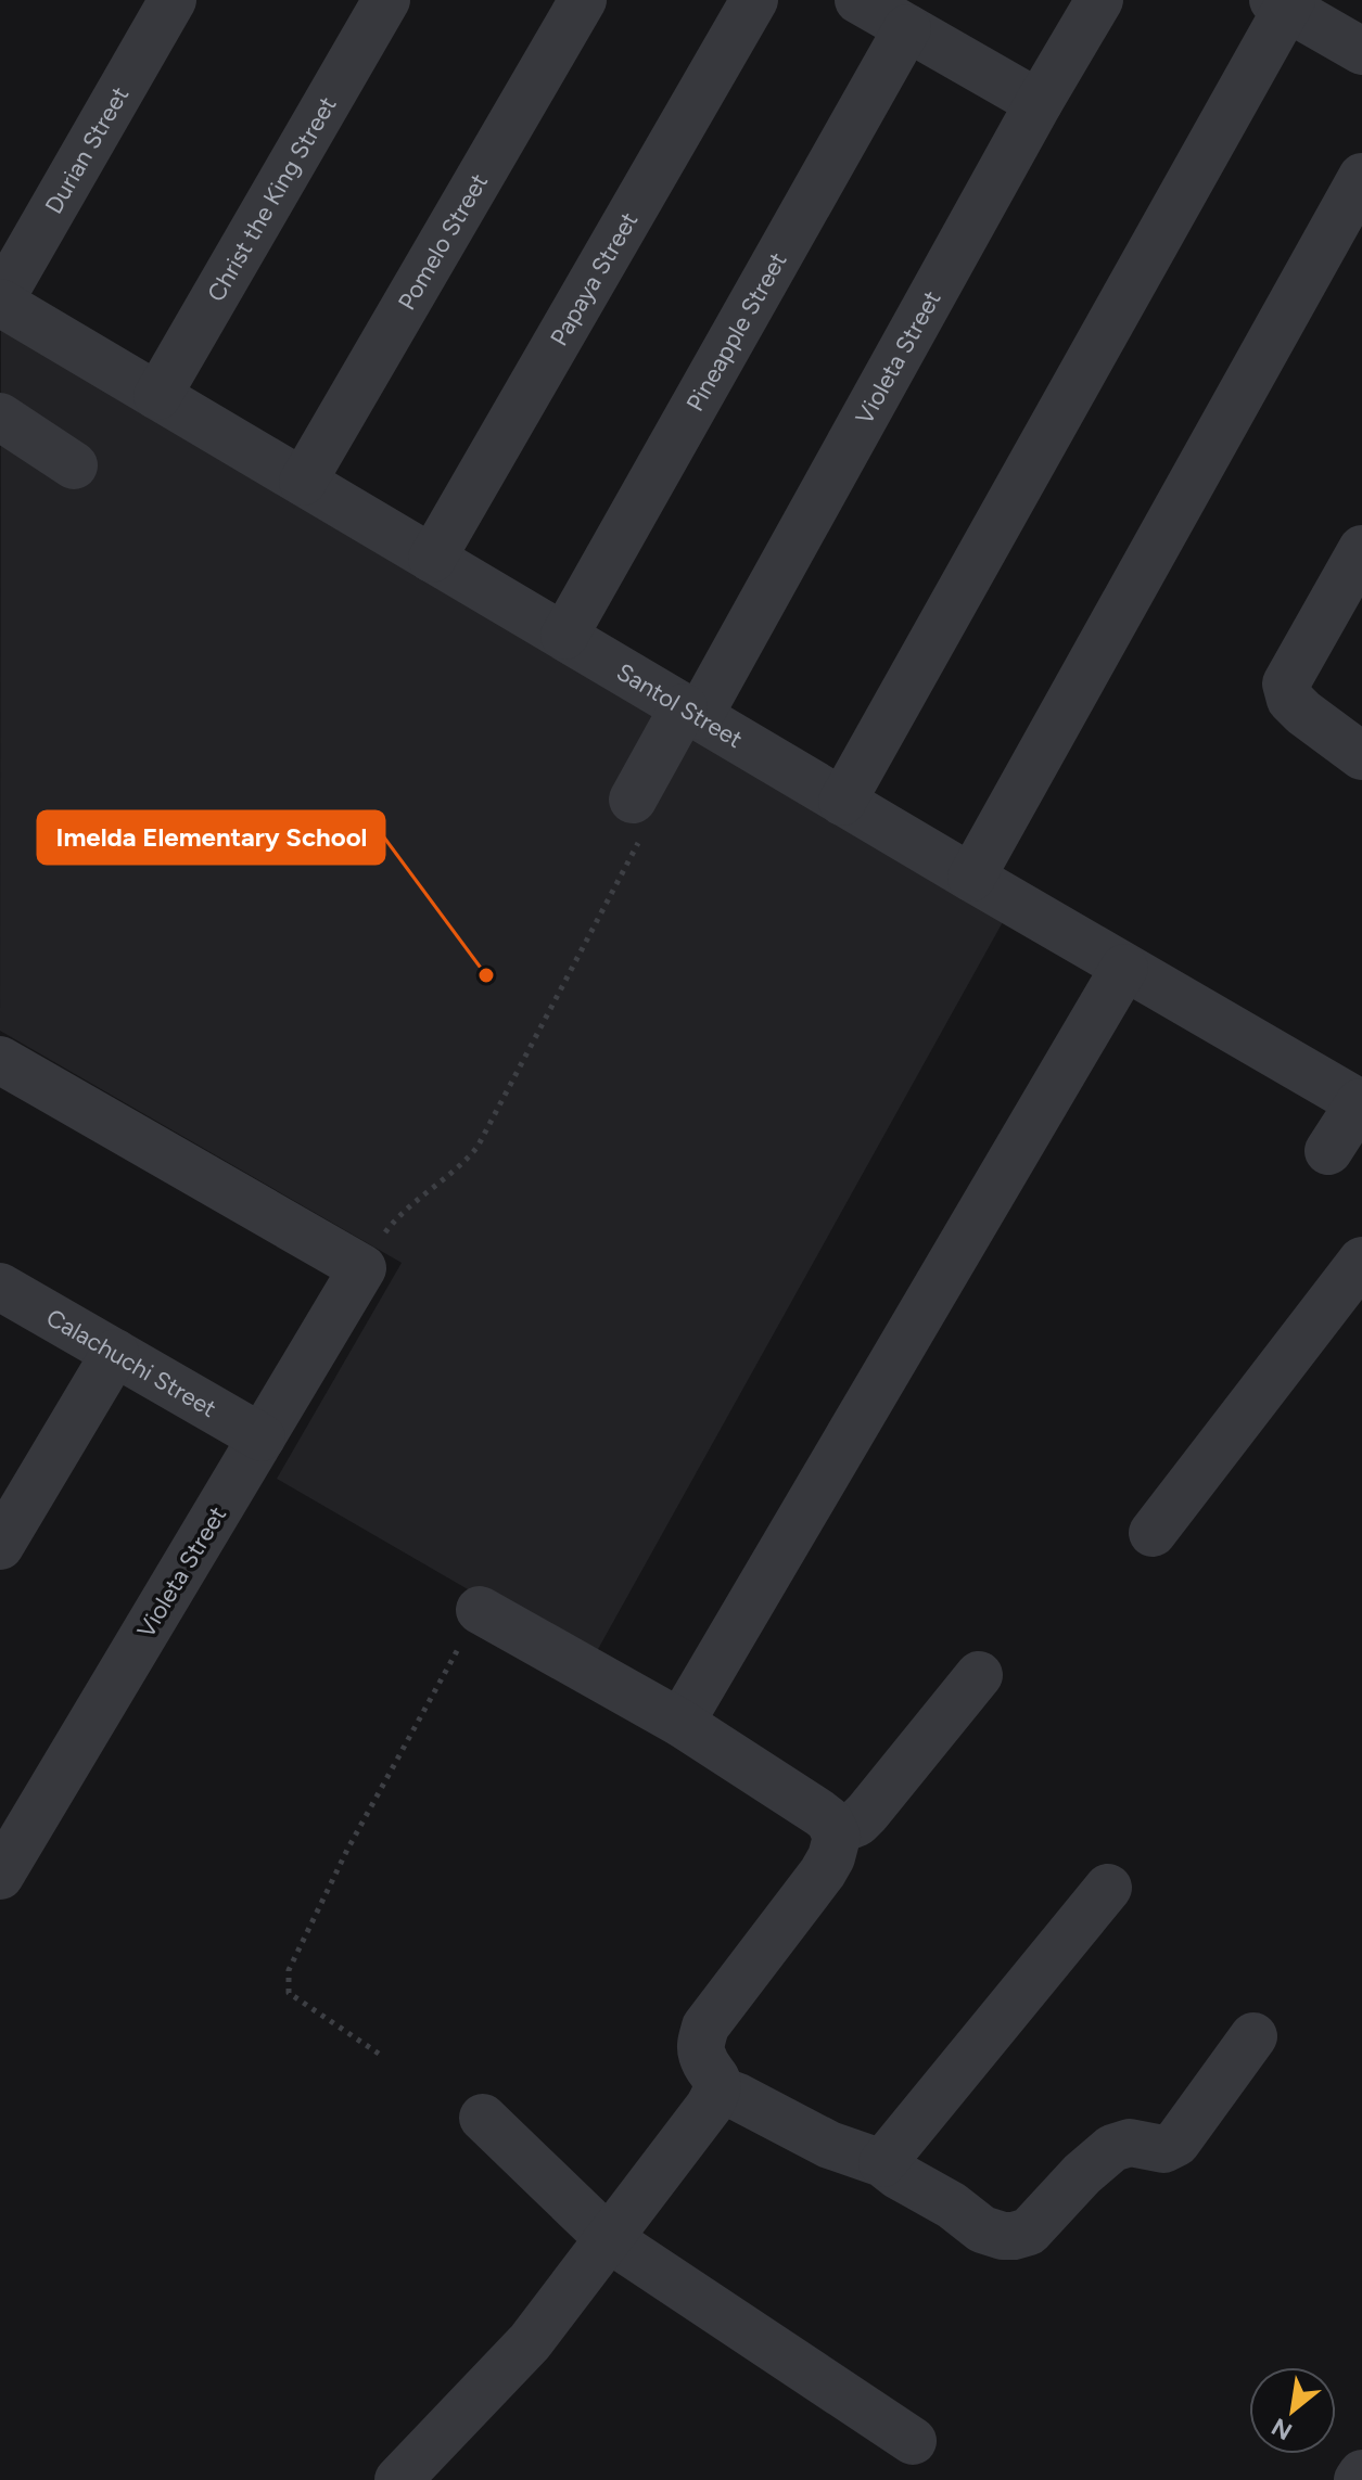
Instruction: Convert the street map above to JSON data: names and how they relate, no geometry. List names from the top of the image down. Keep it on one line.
{"streets":{"street":["Durian Street","Christ the King Street","Pomelo Street","Papaya Street","Pineapple Street","Violeta Street","Santol Street","Calachuchi Street"]},"crossings":[["Durian Street","Santol Street"],["Christ the King Street","Santol Street"],["Pomelo Street","Santol Street"],["Papaya Street","Santol Street"],["Pineapple Street","Santol Street"],["Violeta Street","Santol Street"],["Violeta Street","Calachuchi Street"]],"places":["Imelda Elementary School"],"north":"bottom left"}
